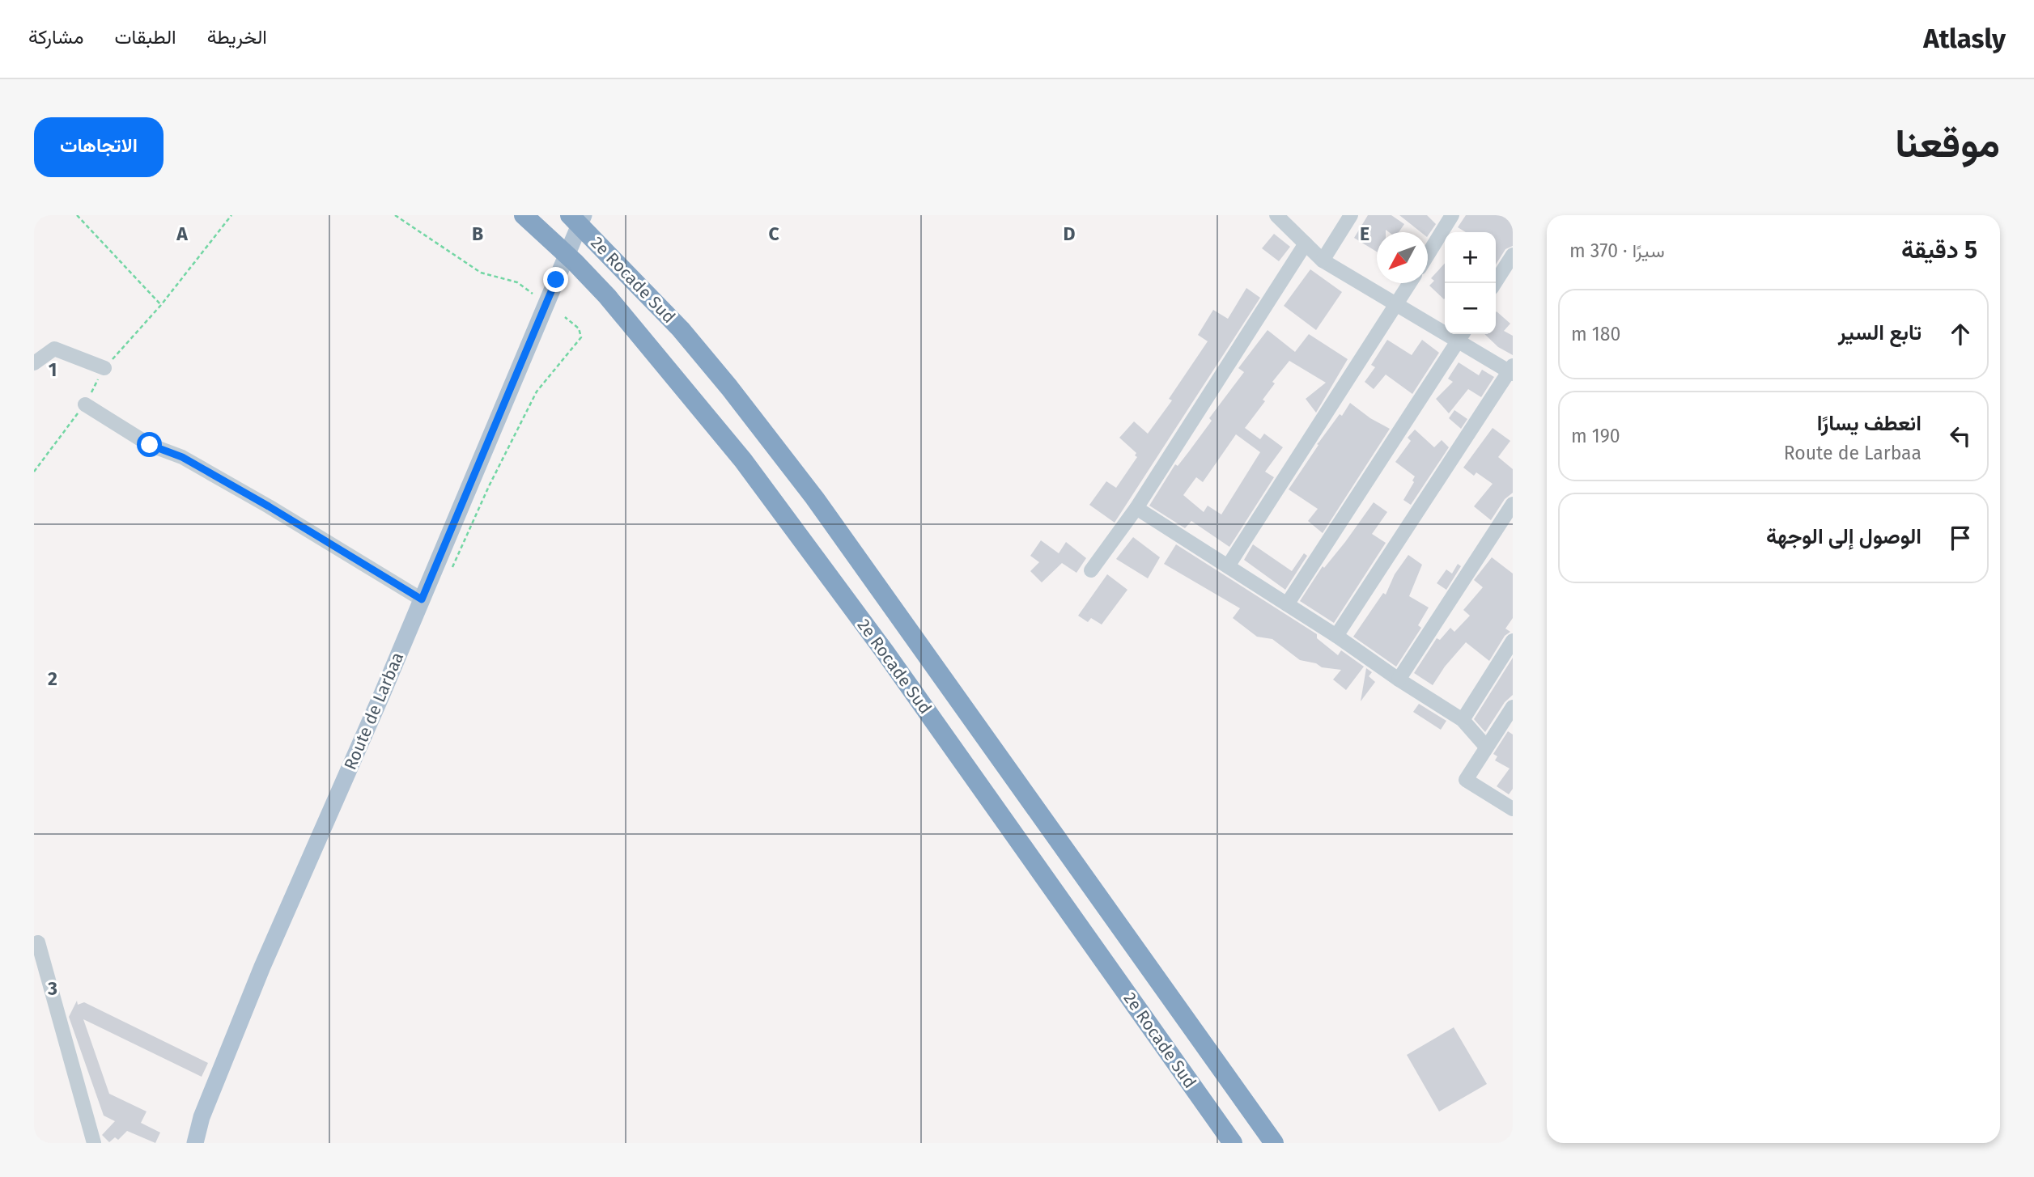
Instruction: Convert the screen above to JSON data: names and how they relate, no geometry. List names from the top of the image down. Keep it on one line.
{"streets":{"highway":["2e Rocade Sud"],"main road":["Route de Larbaa"]},"north":"bottom left","page":{"header":"Atlasly","nav":["الخريطة","الطبقات","مشاركة"],"title":"موقعنا","buttons":"الاتجاهات","heading":["5 دقيقة","سيرًا · 370 m"],"map_buttons":["+","−"],"list":[["تابع السير","180 m"],["انعطف يسارًا","Route de Larbaa","190 m"],"الوصول إلى الوجهة"]},"grid":{"columns":["A","B","C","D","E"],"rows":["1","2","3"]}}
